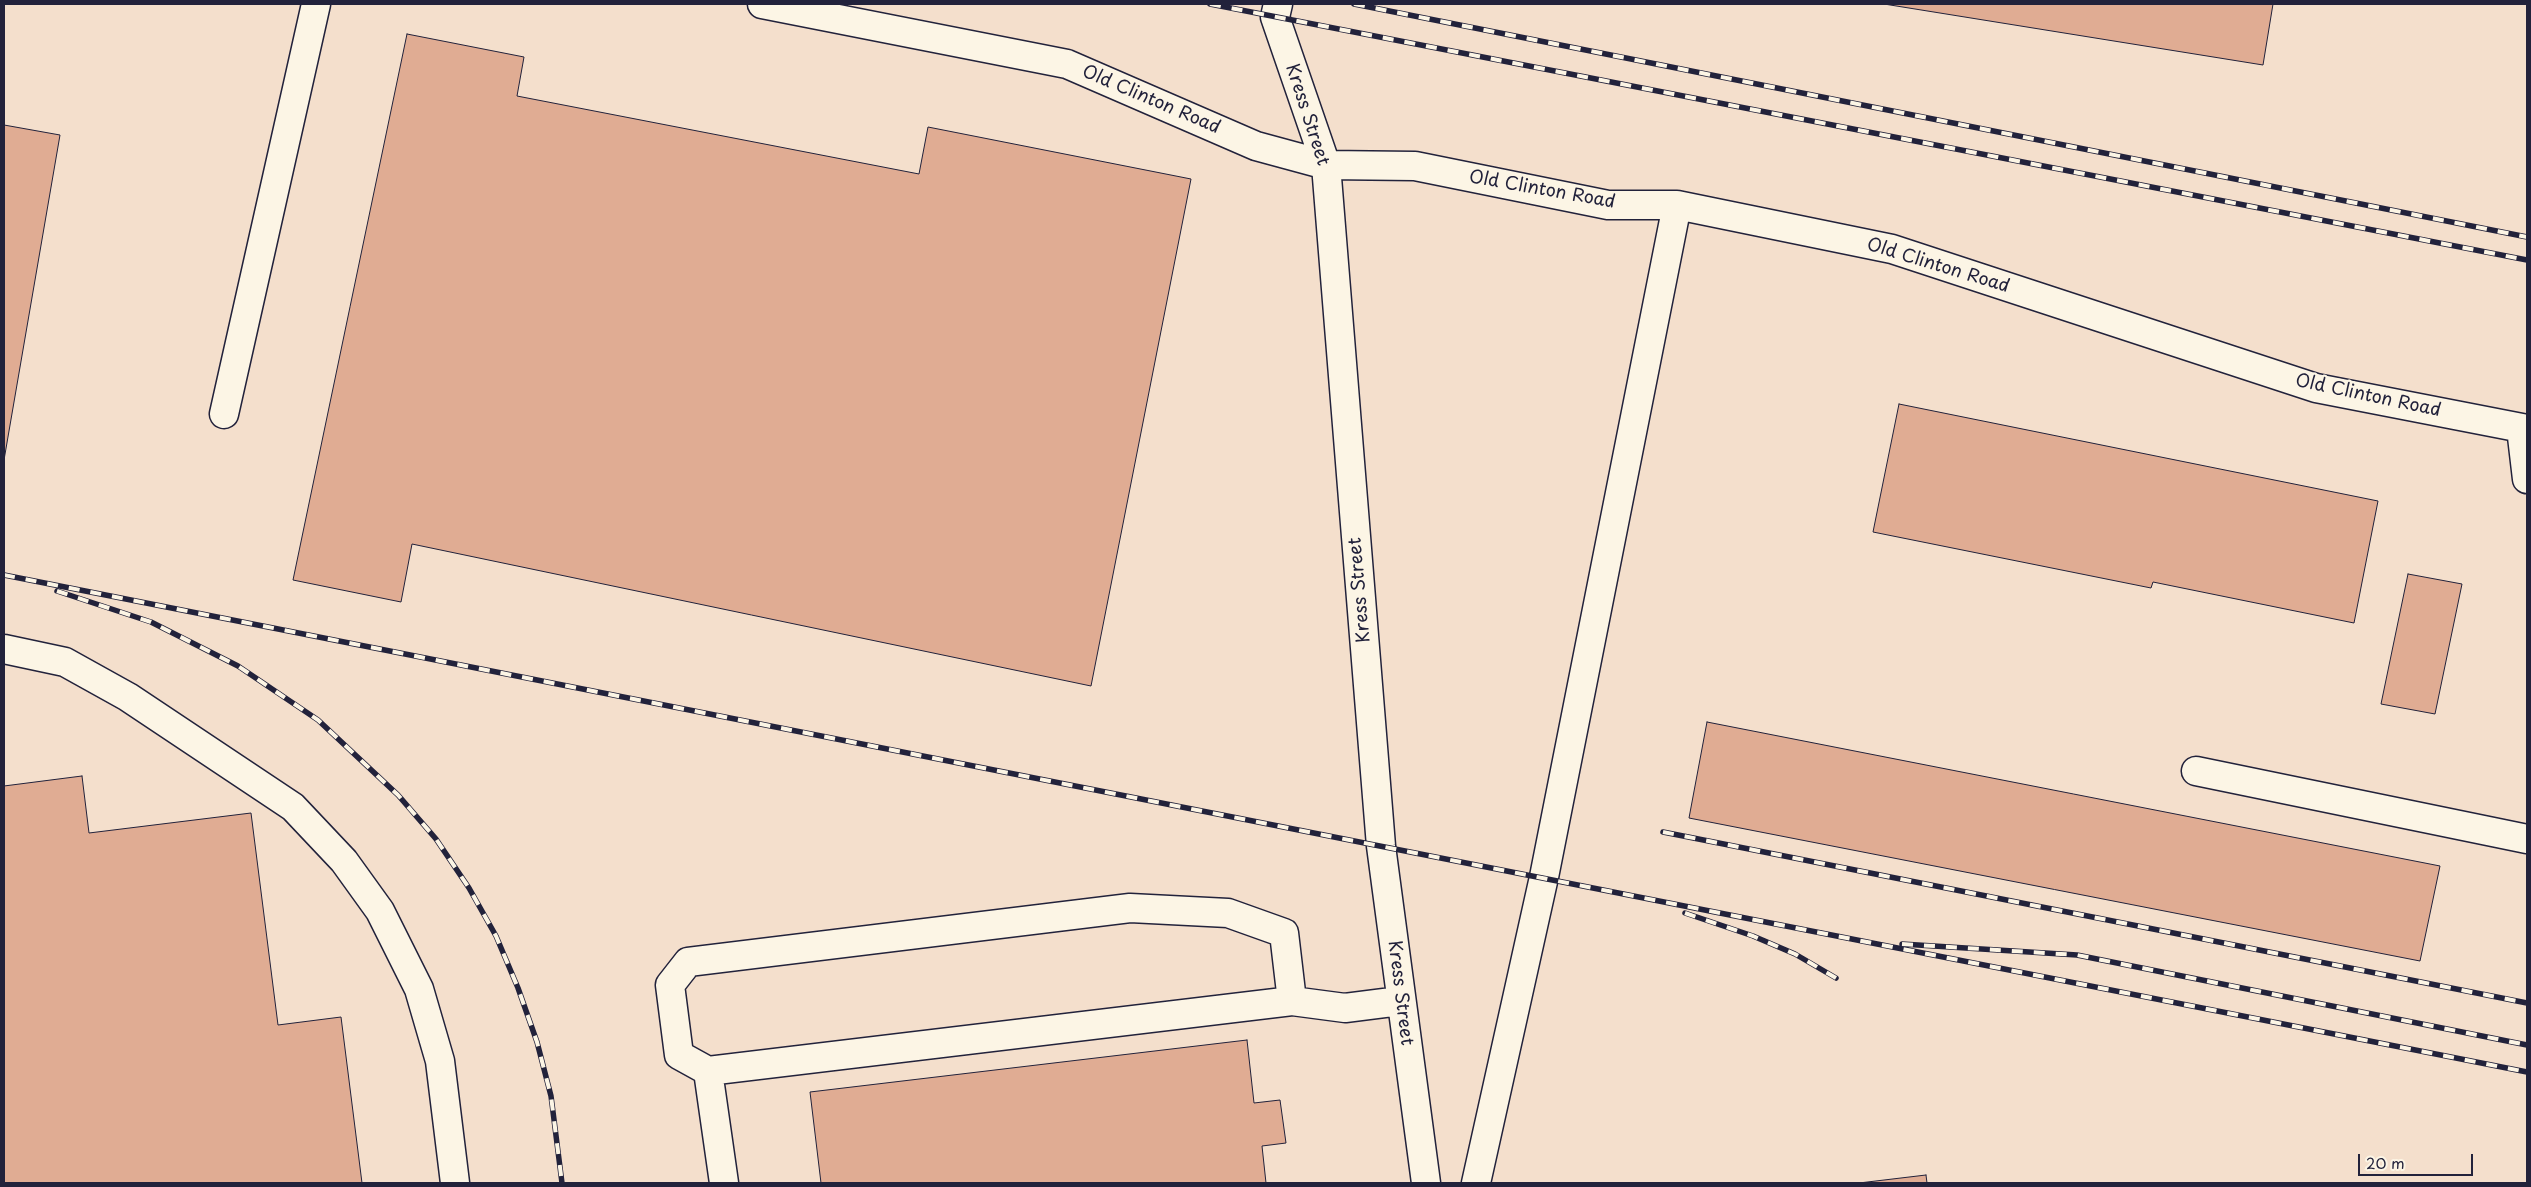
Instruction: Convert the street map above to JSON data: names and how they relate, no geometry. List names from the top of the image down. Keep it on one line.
{"streets":{"street":["Old Clinton Road","Kress Street"]},"crossings":[["Old Clinton Road","Kress Street"]],"scale_bar":"20 m"}
